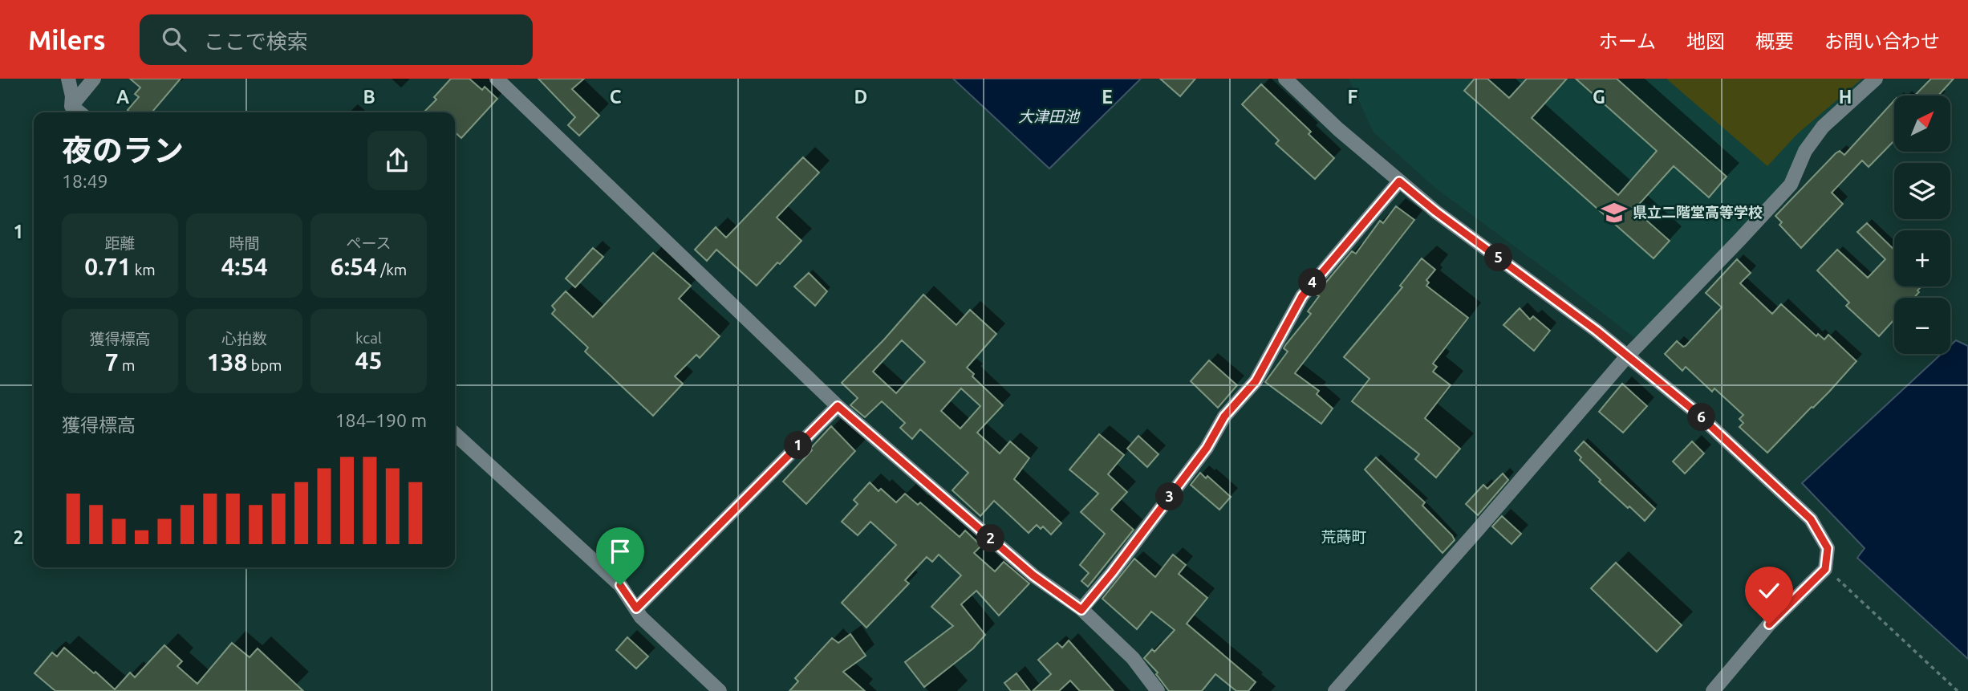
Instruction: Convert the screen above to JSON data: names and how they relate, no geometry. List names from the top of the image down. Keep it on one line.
{"districts":["荒蒔町"],"water":["大津田池"],"places":{"school or university":["県立二階堂高等学校"]},"north":"top right","page":{"header":"Milers","search":"ここで検索","nav":["ホーム","地図","概要","お問い合わせ"],"map_buttons":["+","−"],"heading":["夜のラン","18:49"],"stats":[["距離","0.71 km"],["時間","4:54"],["ペース","6:54 /km"],["獲得標高","7 m"],["心拍数","138 bpm"],["kcal","45"]],"pins":["5","4","6","1","3","2"],"chart":["獲得標高","184–190 m"]},"grid":{"columns":["A","B","C","D","E","F","G","H"],"rows":["1","2"]}}
